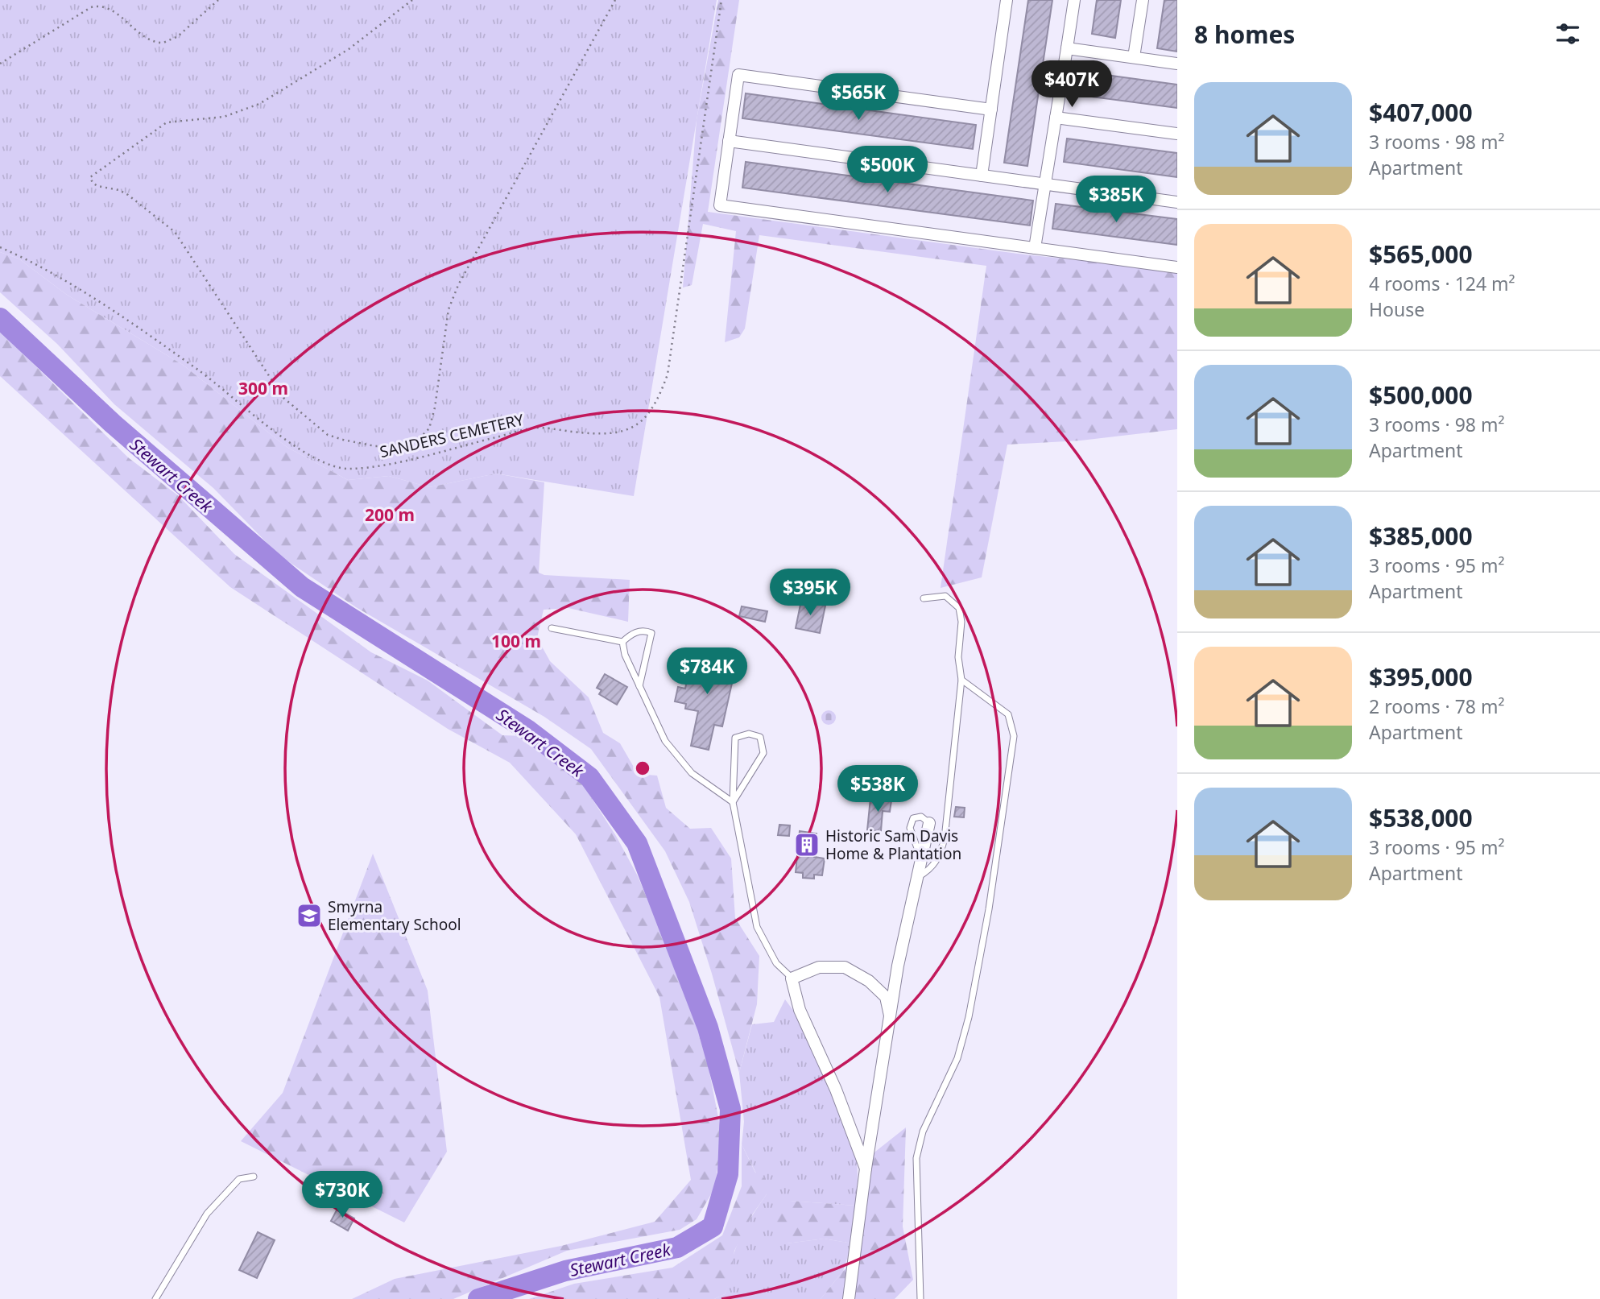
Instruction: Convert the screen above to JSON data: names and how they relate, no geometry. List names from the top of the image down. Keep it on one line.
{"streets":{"path":["SANDERS CEMETERY"]},"water":["Stewart Creek"],"places":{"building":["Historic Sam Davis Home & Plantation"],"school or university":["Smyrna Elementary School"]},"page":{"heading":"8 homes","price":["$407K","$565K","$500K","$385K","$395K","$784K","$538K","$730K"],"list":[{"name":"$407,000","note":"3 rooms · 98 m² · Apartment"},{"name":"$565,000","note":"4 rooms · 124 m² · House"},{"name":"$500,000","note":"3 rooms · 98 m² · Apartment"},{"name":"$385,000","note":"3 rooms · 95 m² · Apartment"},{"name":"$395,000","note":"2 rooms · 78 m² · Apartment"},{"name":"$538,000","note":"3 rooms · 95 m² · Apartment"}]},"rings":["300 m","200 m","100 m"]}
